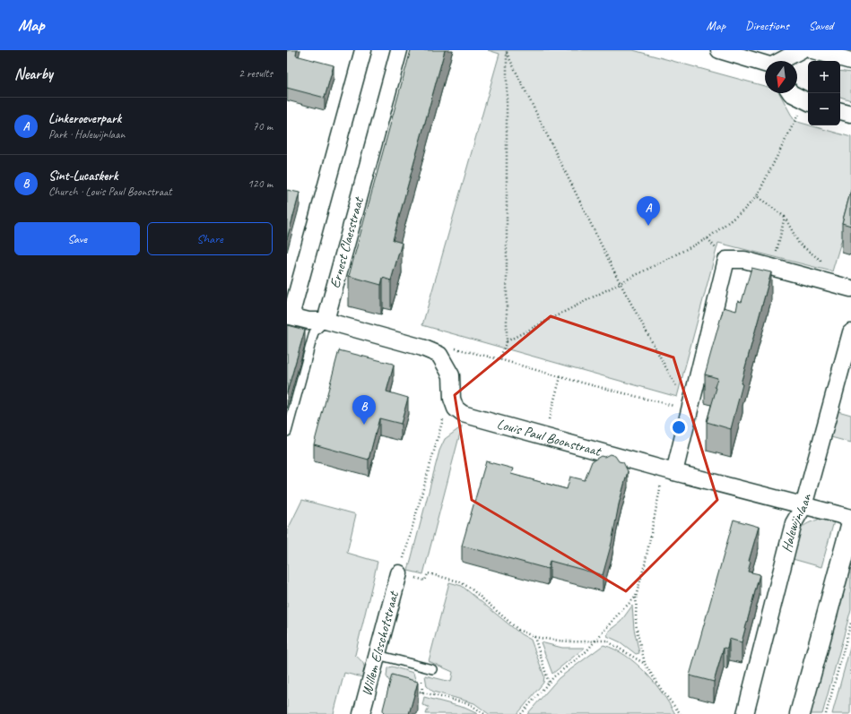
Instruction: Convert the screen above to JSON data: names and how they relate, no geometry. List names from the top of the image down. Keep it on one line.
{"streets":{"street":["Ernest Claesstraat","Louis Paul Boonstraat","Halewijnlaan","Willem Elsschotstraat"]},"crossings":[["Louis Paul Boonstraat","Halewijnlaan"]],"north":"bottom","page":{"header":"Map","nav":["Map","Directions","Saved"],"heading":["Nearby","2 results"],"map_buttons":["+","−"],"list":[{"mark":"A","name":"Linkeroeverpark","note":"Park · Halewijnlaan","value":"70 m"},{"mark":"B","name":"Sint-Lucaskerk","note":"Church · Louis Paul Boonstraat","value":"120 m"}],"pins":["A","B"],"buttons":["Save","Share"]}}
